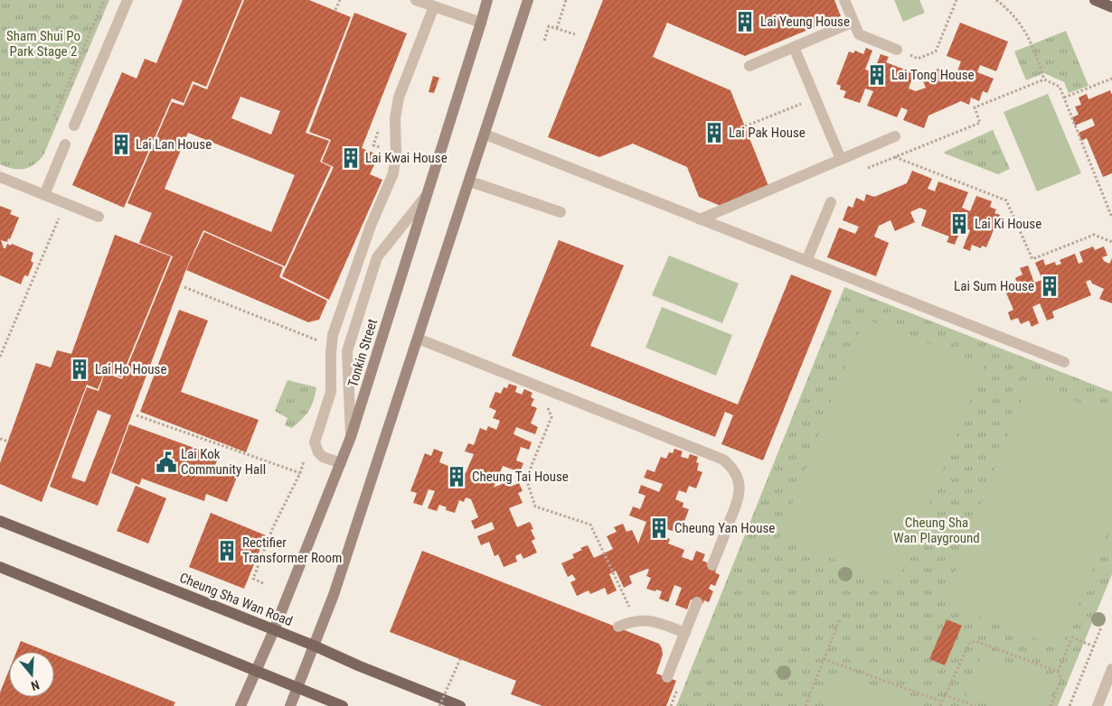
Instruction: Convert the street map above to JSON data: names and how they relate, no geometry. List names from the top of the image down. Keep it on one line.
{"streets":{"main road":["Tonkin Street","Cheung Sha Wan Road"]},"crossings":[["Tonkin Street","Cheung Sha Wan Road"]],"parks":["Sham Shui Po Park Stage 2","Cheung Sha Wan Playground"],"places":{"building":["Lai Yeung House","Lai Tong House","Lai Pak House","Lai Lan House","Lai Kwai House","Lai Ki House","Lai Sum House","Lai Ho House","Cheung Tai House","Cheung Yan House","Rectifier Transformer Room"],"public building":["Lai Kok Community Hall"]},"north":"bottom"}
